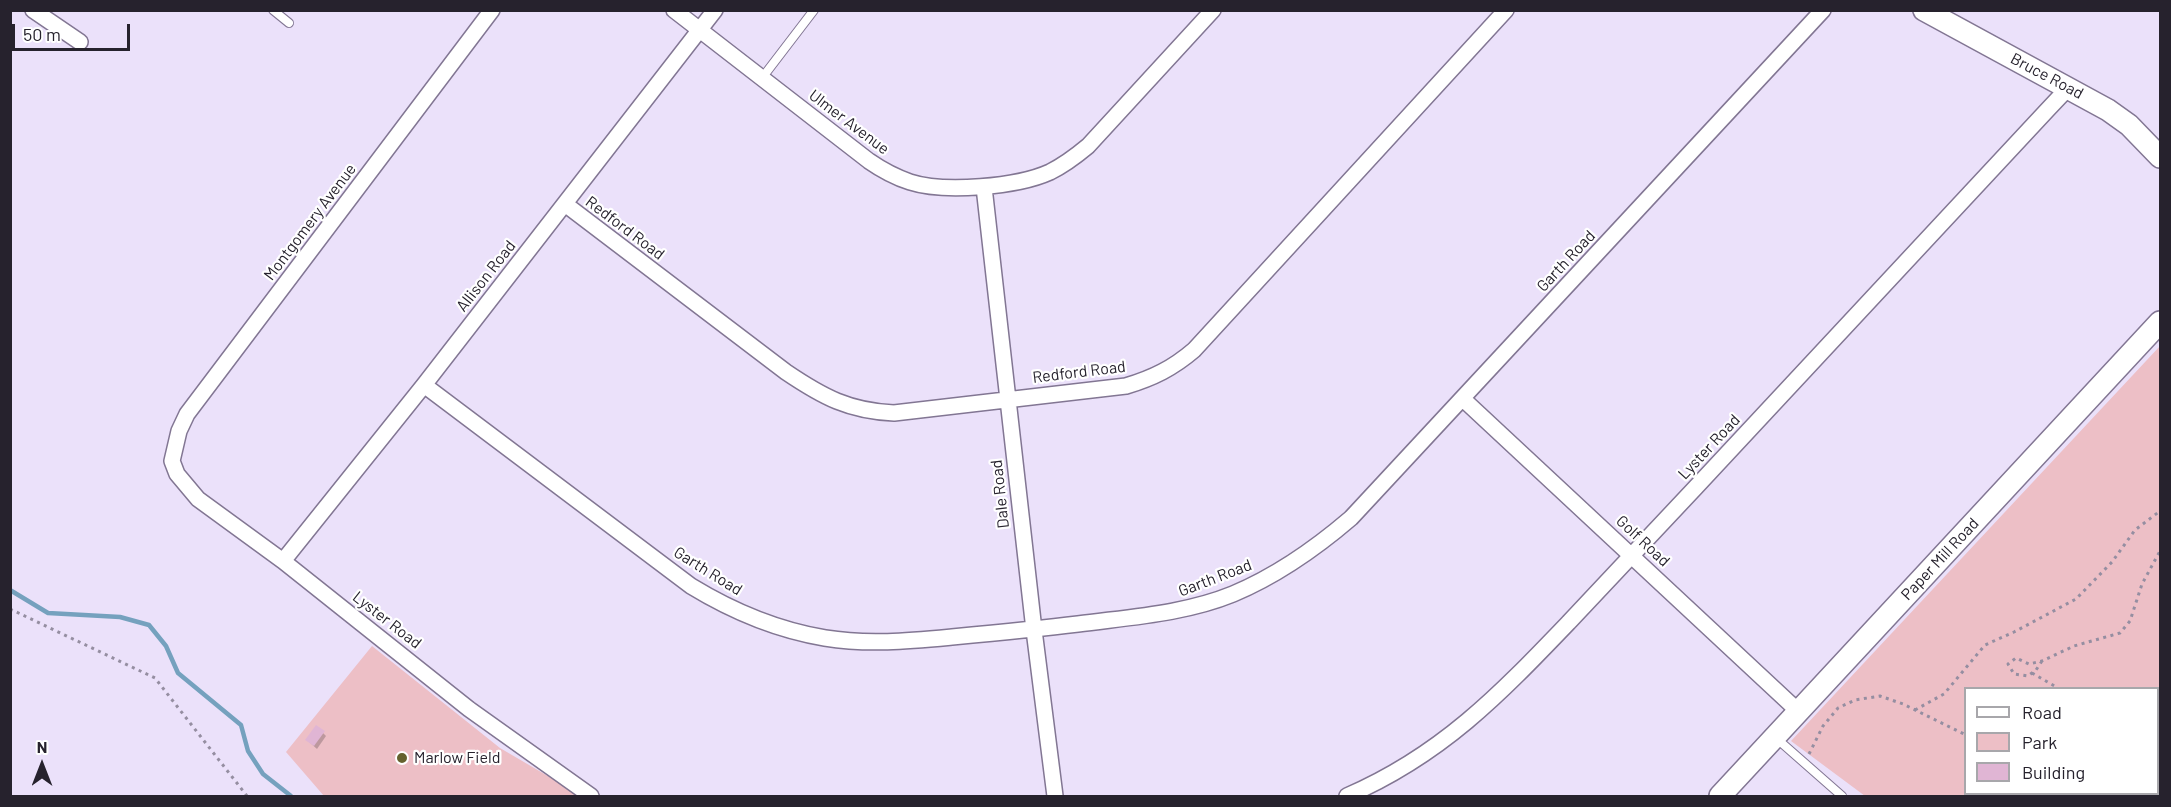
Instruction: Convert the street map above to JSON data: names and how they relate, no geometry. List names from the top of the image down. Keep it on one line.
{"streets":{"street":["Bruce Road","Ulmer Avenue","Montgomery Avenue","Redford Road","Garth Road","Allison Road","Lyster Road","Dale Road","Golf Road","Paper Mill Road"]},"crossings":[["Bruce Road","Lyster Road"],["Ulmer Avenue","Allison Road"],["Ulmer Avenue","Dale Road"],["Montgomery Avenue","Lyster Road"],["Redford Road","Allison Road"],["Redford Road","Dale Road"],["Garth Road","Allison Road"],["Garth Road","Dale Road"],["Garth Road","Golf Road"],["Allison Road","Lyster Road"],["Lyster Road","Golf Road"],["Golf Road","Paper Mill Road"]],"places":["Marlow Field"],"legend":["Road","Park","Building"],"scale_bar":"50 m","north":"top"}
